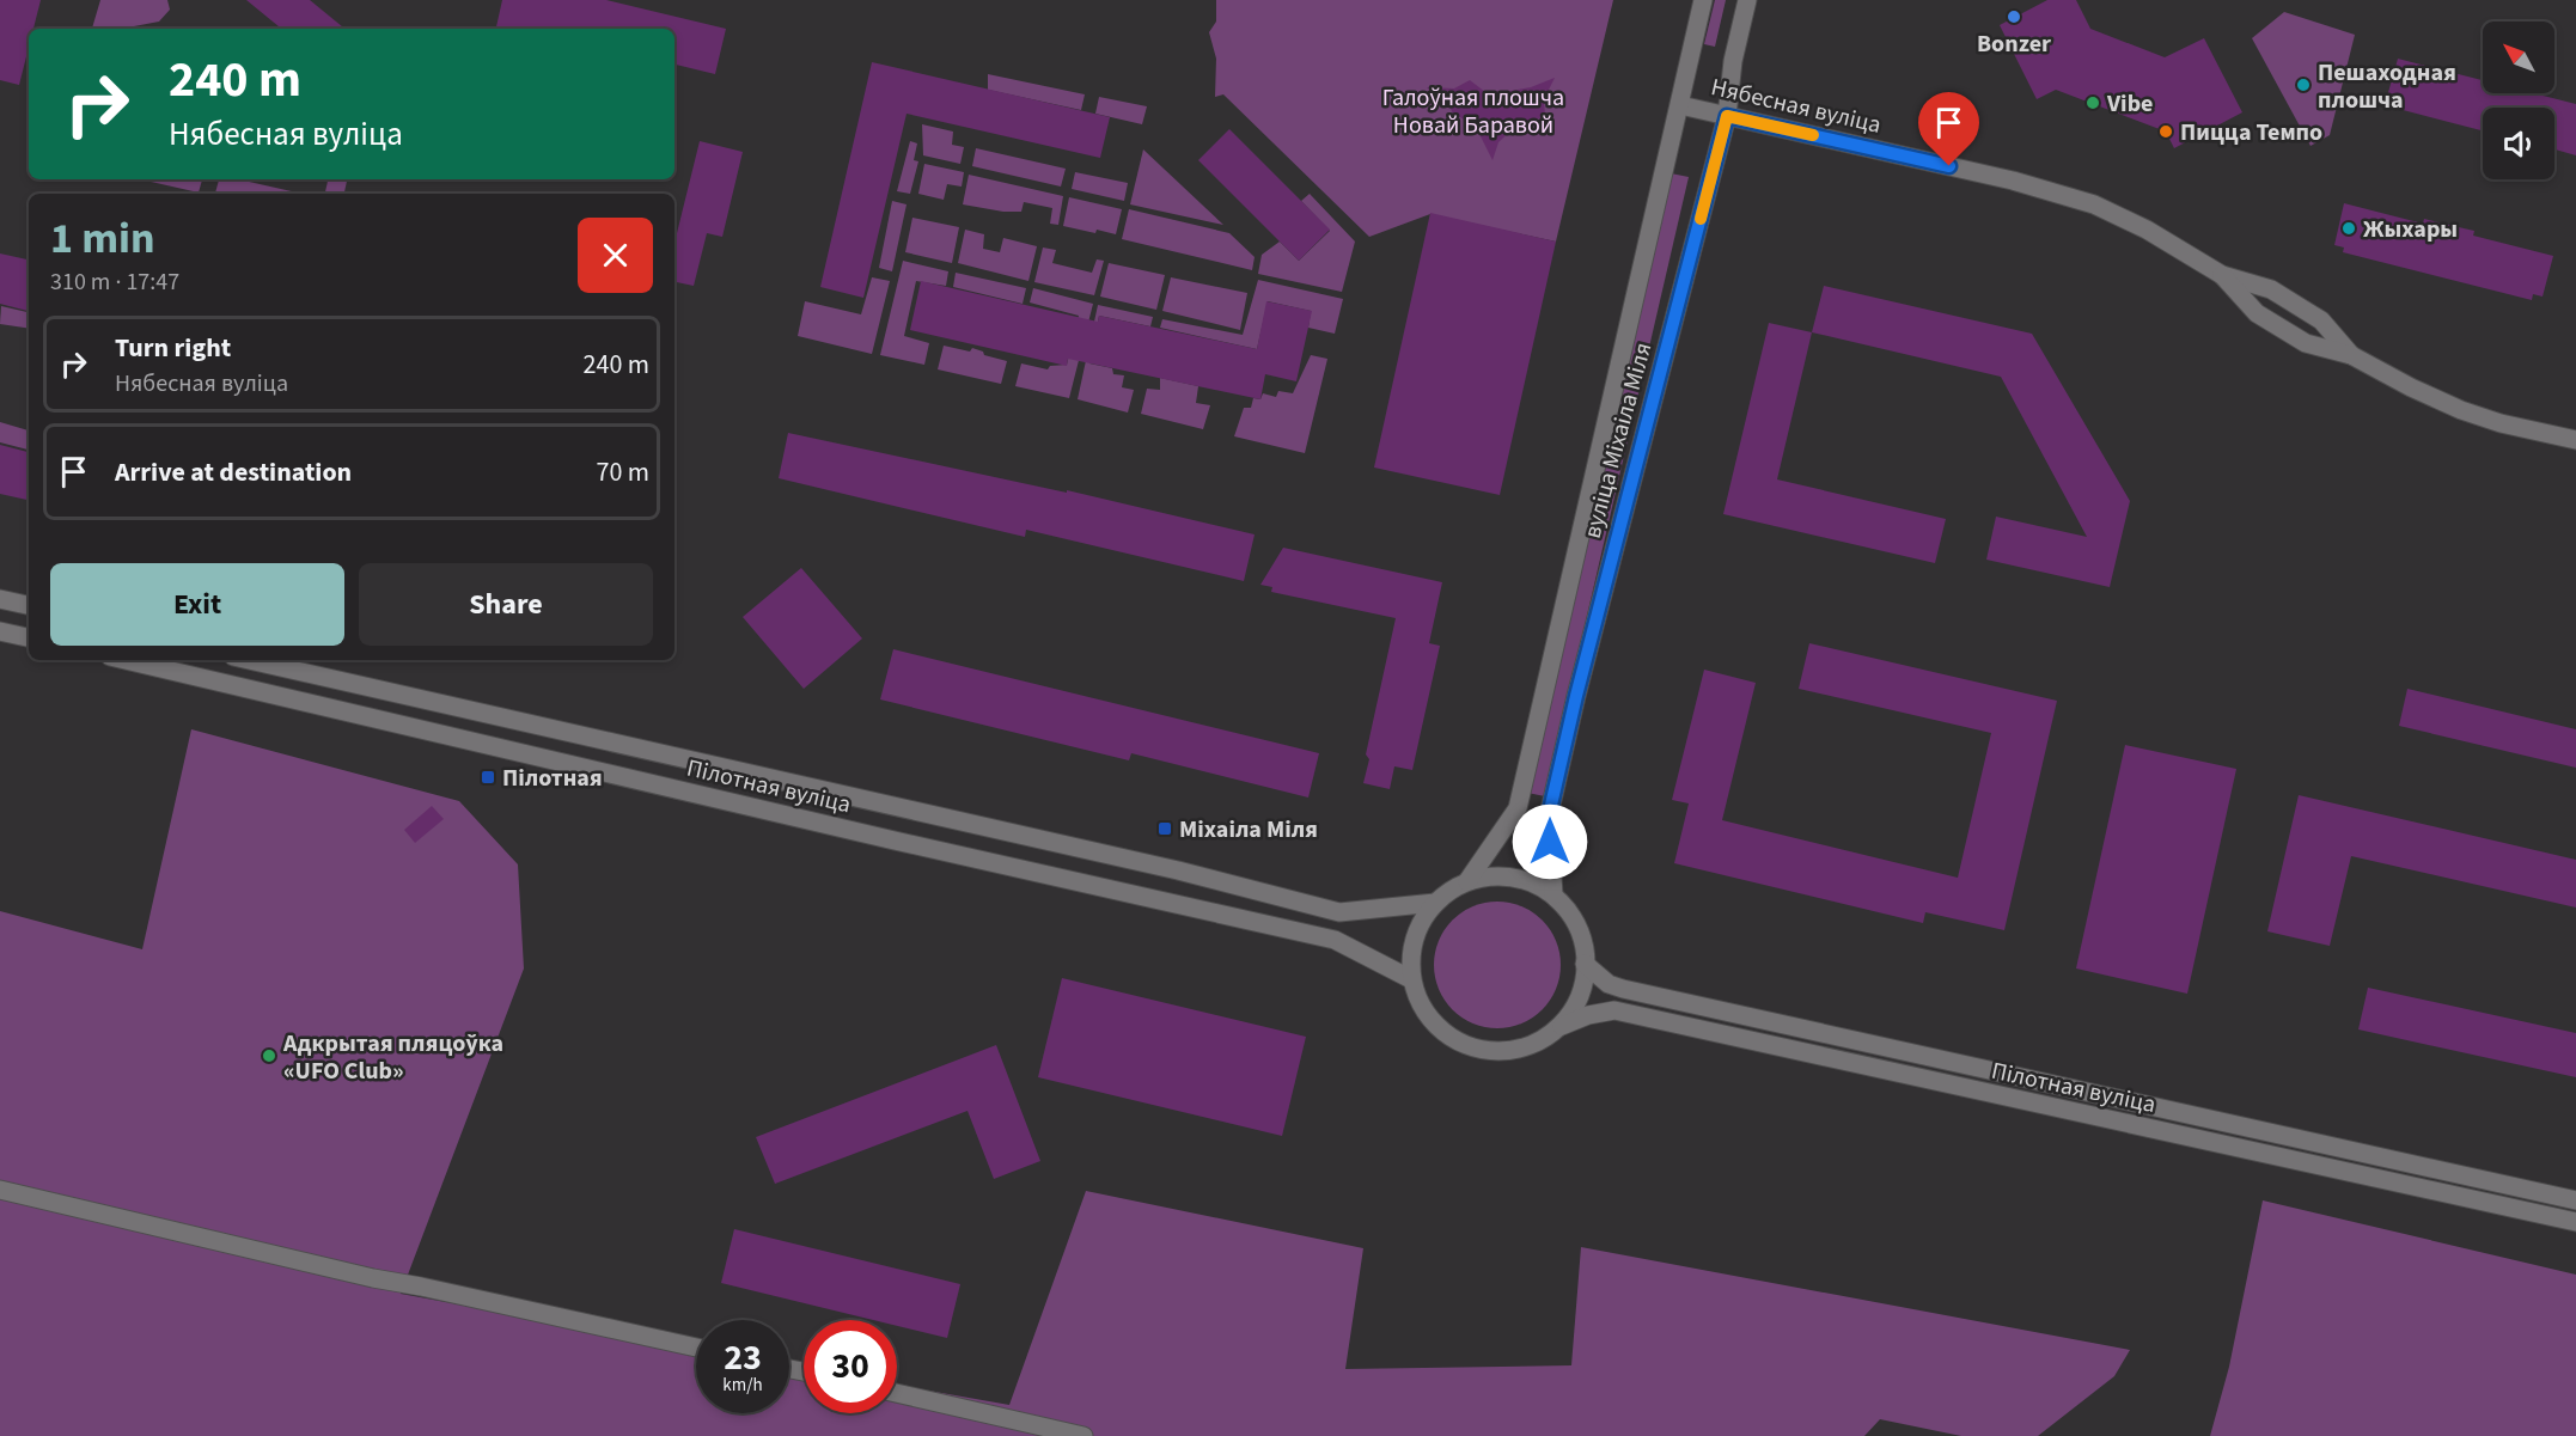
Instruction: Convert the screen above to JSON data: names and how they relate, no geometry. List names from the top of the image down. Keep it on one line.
{"streets":{"street":["Нябесная вуліца","вуліца Міхаіла Міля","Пілотная вуліца"]},"crossings":[["Нябесная вуліца","вуліца Міхаіла Міля"],["вуліца Міхаіла Міля","Пілотная вуліца"]],"parks":["Галоўная плошча Новай Баравой"],"places":{"other":["Bonzer","Пешаходная плошча","Vibe","Пицца Темпо","Жыхары","Адкрытая пляцоўка «UFO Club»"],"transit":["Пілотная","Міхаіла Міля"]},"north":"top left","page":{"turn":["240 m","Нябесная вуліца"],"heading":["1 min","310 m · 17:47"],"list":[{"name":"Turn right","note":"Нябесная вуліца","value":"240 m"},{"name":"Arrive at destination","value":"70 m"}],"buttons":["Exit","Share"],"speed":"23 km/h","limit":"30"}}
